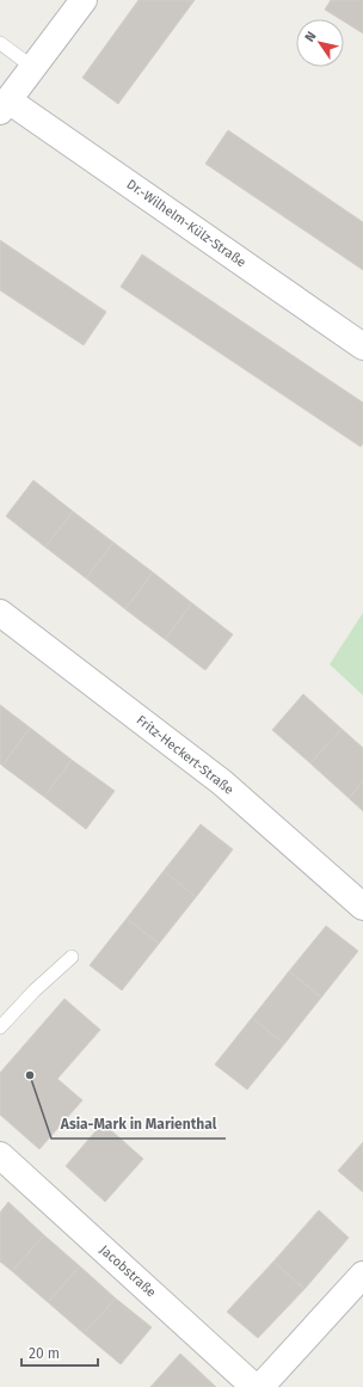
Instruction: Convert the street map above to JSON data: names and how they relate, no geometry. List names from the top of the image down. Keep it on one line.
{"streets":{"street":["Dr.-Wilhelm-Külz-Straße","Fritz-Heckert-Straße","Jacobstraße"]},"places":["Asia-Mark in Marienthal"],"scale_bar":"20 m","north":"top left"}
